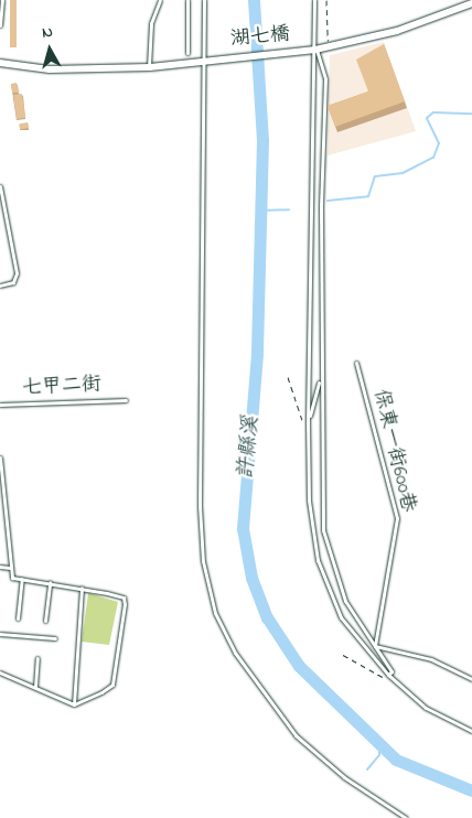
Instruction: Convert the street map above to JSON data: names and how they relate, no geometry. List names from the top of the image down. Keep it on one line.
{"streets":{"street":["湖七橋"],"lane":["七甲二街","保東一街600巷"]},"water":["許縣溪"],"north":"top"}
